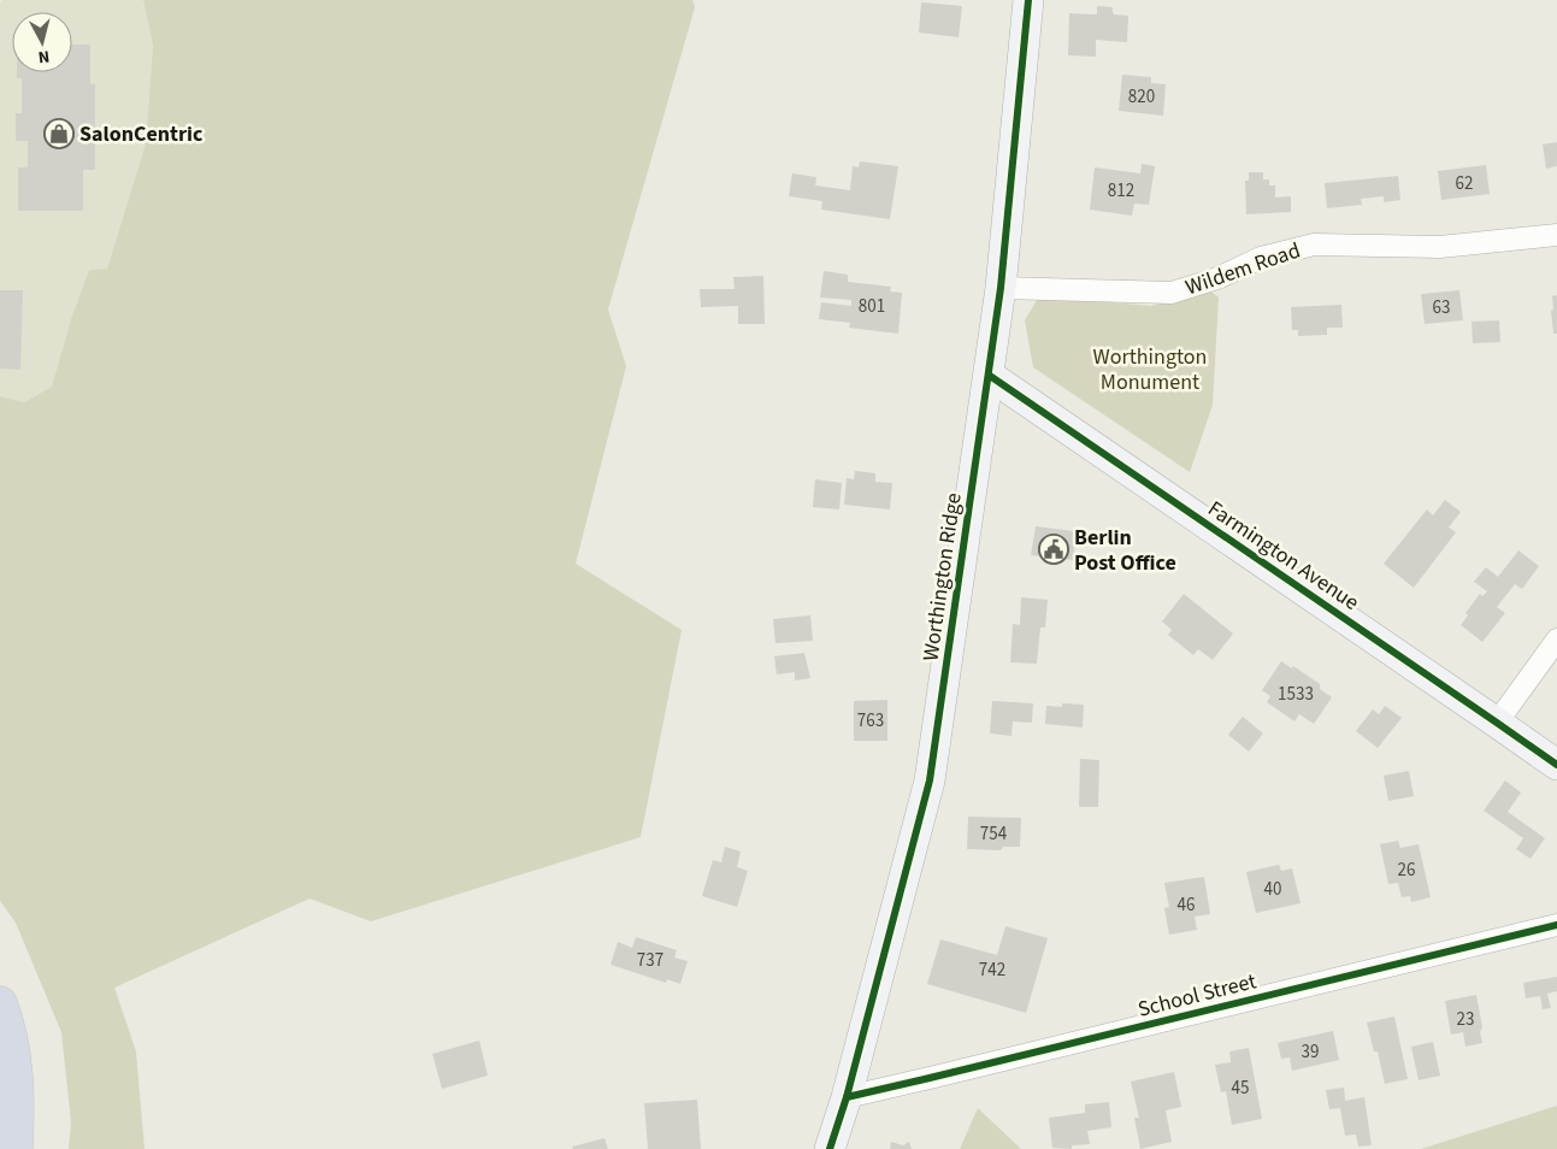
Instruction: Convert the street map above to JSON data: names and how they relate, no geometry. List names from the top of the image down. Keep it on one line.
{"streets":{"street":["Wildem Road","Farmington Avenue","Worthington Ridge","School Street"]},"crossings":[["Wildem Road","Worthington Ridge"],["Farmington Avenue","Worthington Ridge"],["Worthington Ridge","School Street"]],"parks":["Worthington Monument"],"places":{"shop":["SalonCentric"],"public building":["Berlin Post Office"]},"house_numbers":["820","62","812","801","63","1533","763","754","26","40","46","737","742","23","39","45"],"north":"bottom"}
